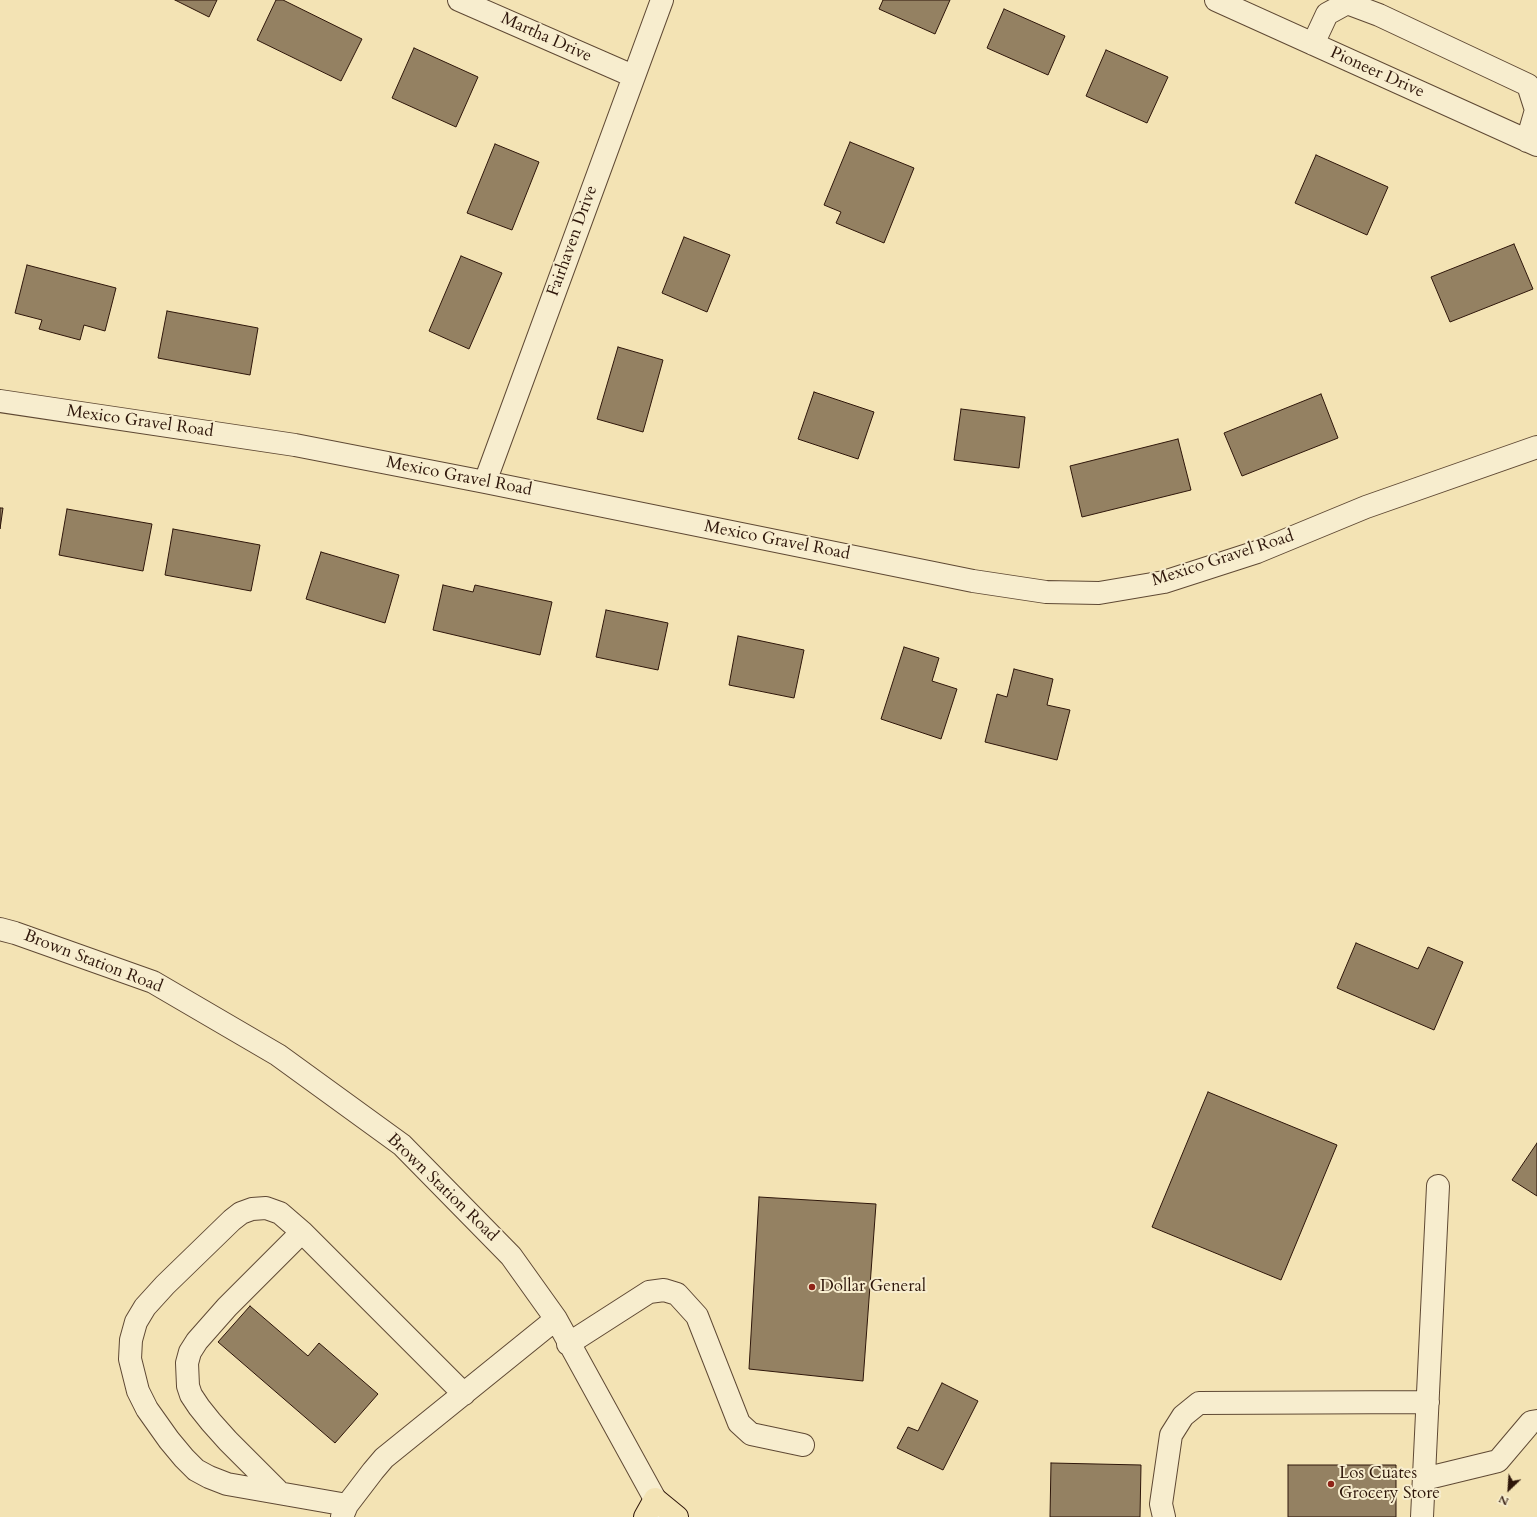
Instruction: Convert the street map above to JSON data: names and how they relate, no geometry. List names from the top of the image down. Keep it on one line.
{"streets":{"street":["Martha Drive","Pioneer Drive","Fairhaven Drive","Mexico Gravel Road","Brown Station Road"]},"crossings":[["Martha Drive","Fairhaven Drive"],["Fairhaven Drive","Mexico Gravel Road"]],"places":["Dollar General","Los Cuates Grocery Store"],"north":"bottom left"}
